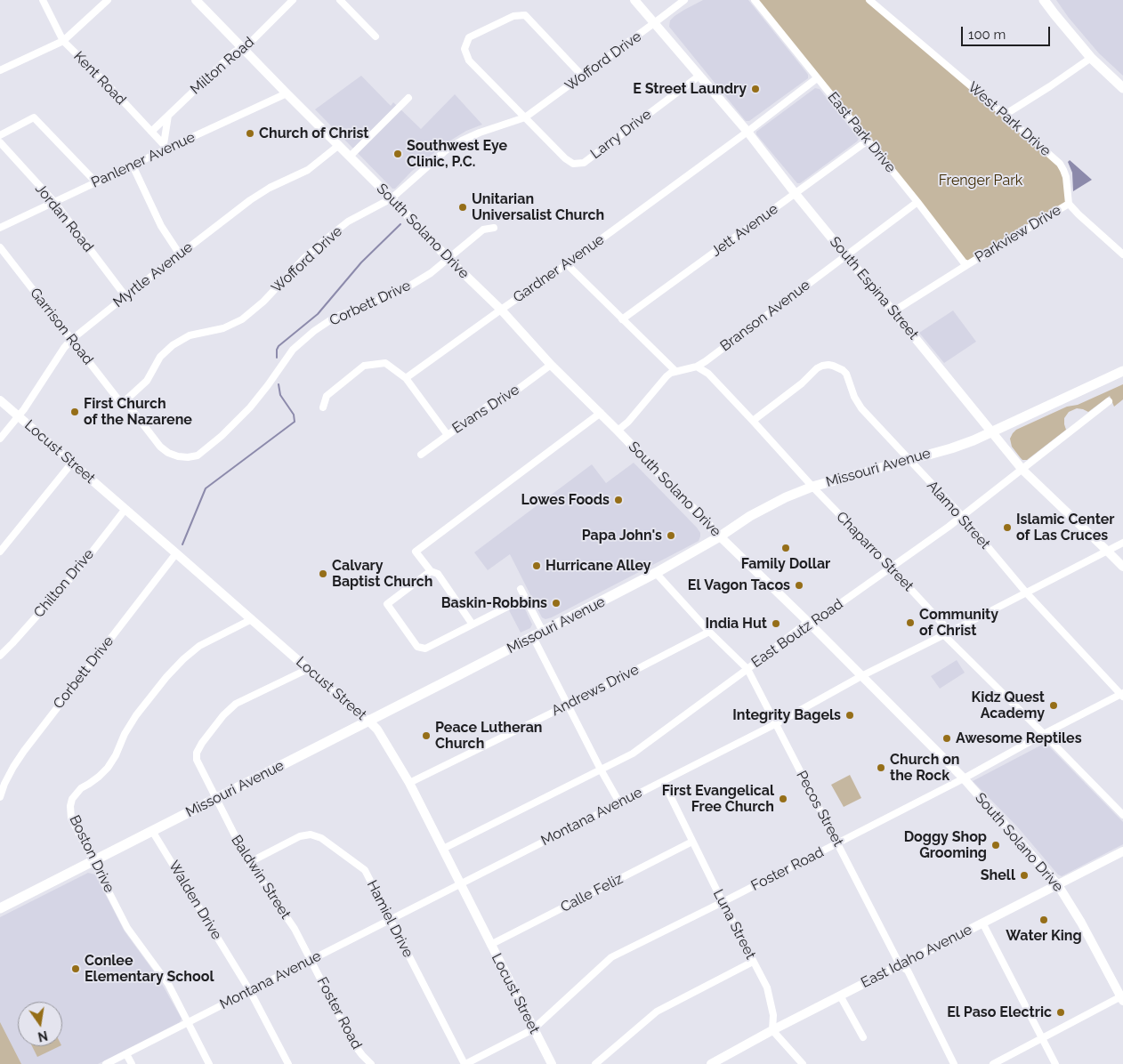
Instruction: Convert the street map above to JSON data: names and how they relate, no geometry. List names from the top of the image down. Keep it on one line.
{"streets":{"main road":["Missouri Avenue"],"street":["Wofford Drive","Milton Road","Kent Road","West Park Drive","East Park Drive","Larry Drive","Panlener Avenue","Jordan Road","Jett Avenue","South Solano Drive","Parkview Drive","Gardner Avenue","Myrtle Avenue","South Espina Street","Corbett Drive","Branson Avenue","Garrison Road","Evans Drive","Locust Street","Alamo Street","Chaparro Street","Chilton Drive","East Boutz Road","Andrews Drive","Pecos Street","Montana Avenue","Boston Drive","Foster Road","Baldwin Street","Calle Feliz","Walden Drive","Hamiel Drive","Luna Street","East Idaho Avenue"]},"crossings":[["Wofford Drive","Larry Drive"],["Wofford Drive","South Solano Drive"],["Wofford Drive","South Espina Street"],["Wofford Drive","Garrison Road"],["Milton Road","Kent Road"],["Milton Road","South Solano Drive"],["Kent Road","Panlener Avenue"],["West Park Drive","Parkview Drive"],["East Park Drive","Jett Avenue"],["East Park Drive","Parkview Drive"],["East Park Drive","Gardner Avenue"],["East Park Drive","Branson Avenue"],["Larry Drive","South Espina Street"],["Panlener Avenue","Jordan Road"],["Panlener Avenue","South Solano Drive"],["Jordan Road","Myrtle Avenue"],["Jett Avenue","South Espina Street"],["South Solano Drive","Gardner Avenue"],["South Solano Drive","Myrtle Avenue"],["South Solano Drive","Corbett Drive"],["South Solano Drive","Branson Avenue"],["South Solano Drive","Evans Drive"],["South Solano Drive","Missouri Avenue"],["South Solano Drive","East Boutz Road"],["South Solano Drive","Montana Avenue"],["South Solano Drive","Foster Road"],["South Solano Drive","East Idaho Avenue"],["Parkview Drive","South Espina Street"],["Gardner Avenue","South Espina Street"],["Myrtle Avenue","Garrison Road"],["Myrtle Avenue","Locust Street"],["South Espina Street","Branson Avenue"],["South Espina Street","Missouri Avenue"],["South Espina Street","East Boutz Road"],["South Espina Street","Montana Avenue"],["Corbett Drive","Garrison Road"],["Corbett Drive","Locust Street"],["Branson Avenue","Chaparro Street"],["Locust Street","Missouri Avenue"],["Locust Street","Chilton Drive"],["Locust Street","East Boutz Road"],["Locust Street","Andrews Drive"],["Locust Street","Montana Avenue"],["Locust Street","Boston Drive"],["Locust Street","Foster Road"],["Locust Street","Baldwin Street"],["Locust Street","Calle Feliz"],["Missouri Avenue","Alamo Street"],["Missouri Avenue","Chaparro Street"],["Missouri Avenue","Pecos Street"],["Missouri Avenue","Boston Drive"],["Missouri Avenue","Baldwin Street"],["Missouri Avenue","Walden Drive"],["Alamo Street","Chaparro Street"],["Alamo Street","East Boutz Road"],["Alamo Street","Montana Avenue"],["Alamo Street","Foster Road"],["Chaparro Street","East Boutz Road"],["Chaparro Street","Montana Avenue"],["Chaparro Street","Foster Road"],["East Boutz Road","Pecos Street"],["Andrews Drive","Pecos Street"],["Pecos Street","Montana Avenue"],["Pecos Street","Foster Road"],["Pecos Street","East Idaho Avenue"],["Montana Avenue","Boston Drive"],["Montana Avenue","Foster Road"],["Montana Avenue","Baldwin Street"],["Montana Avenue","Walden Drive"],["Montana Avenue","Hamiel Drive"],["Montana Avenue","Luna Street"],["Foster Road","Baldwin Street"],["Foster Road","Hamiel Drive"],["Foster Road","Luna Street"],["Baldwin Street","Hamiel Drive"],["Calle Feliz","Luna Street"],["Luna Street","East Idaho Avenue"]],"parks":["Frenger Park"],"places":["E Street Laundry","Church of Christ","Southwest Eye Clinic, P.C.","Unitarian Universalist Church","First Church of the Nazarene","Lowes Foods","Islamic Center of Las Cruces","Papa John's","Family Dollar","Hurricane Alley","Calvary Baptist Church","El Vagon Tacos","Baskin-Robbins","Community of Christ","India Hut","Kidz Quest Academy","Integrity Bagels","Peace Lutheran Church","Awesome Reptiles","Church on the Rock","First Evangelical Free Church","Doggy Shop Grooming","Shell","Water King","Conlee Elementary School","El Paso Electric"],"scale_bar":"100 m","north":"bottom"}
